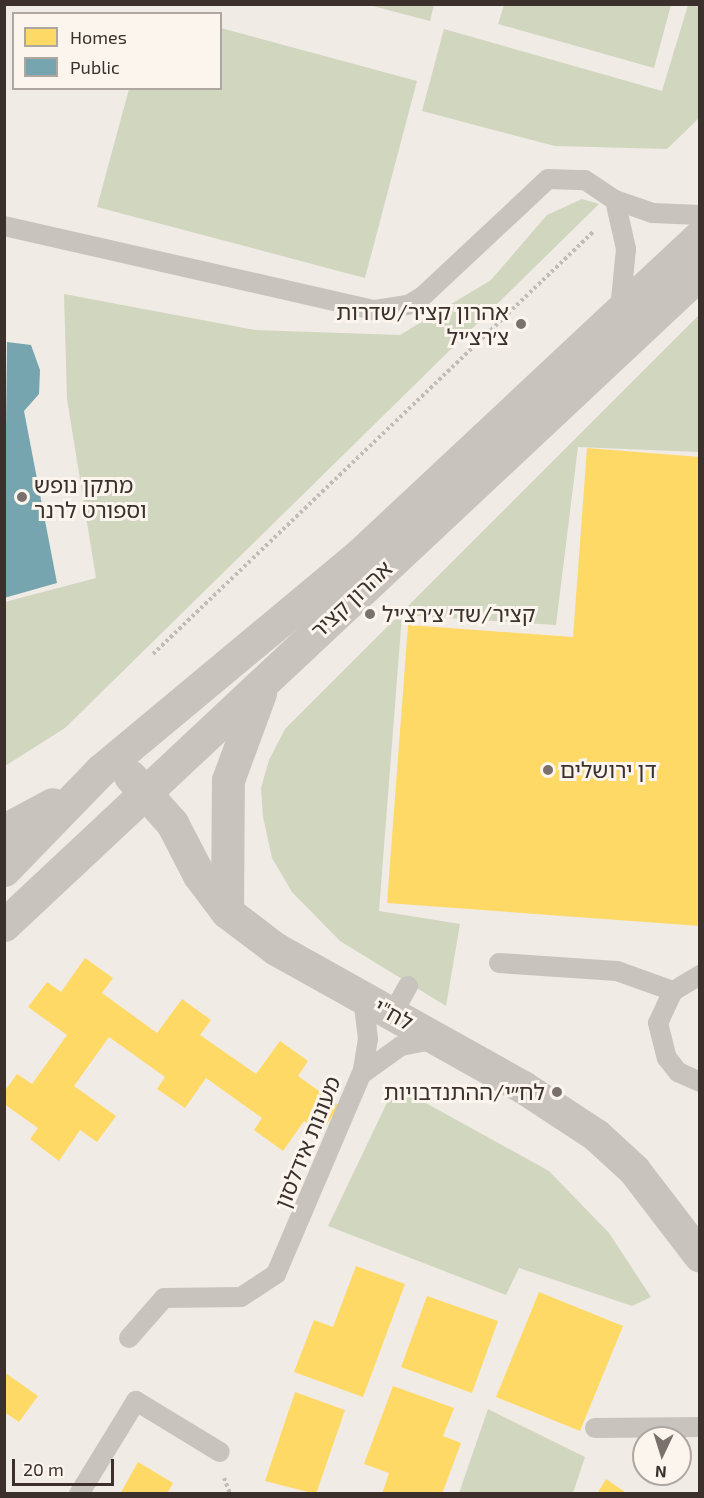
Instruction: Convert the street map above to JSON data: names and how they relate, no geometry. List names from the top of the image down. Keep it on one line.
{"streets":{"street":["אהרון קציר","לח\"י"],"lane":["מעונות אידלסון"]},"crossings":[["אהרון קציר","לח\"י"],["לח\"י","מעונות אידלסון"]],"places":["אהרון קציר/שדרות צ׳רצ׳יל","מתקן נופש וספורט לרנר","קציר/שד׳ צ׳רצ׳יל","דן ירושלים","לח״י/ההתנדבויות"],"legend":["Homes","Public"],"scale_bar":"20 m","north":"bottom"}
